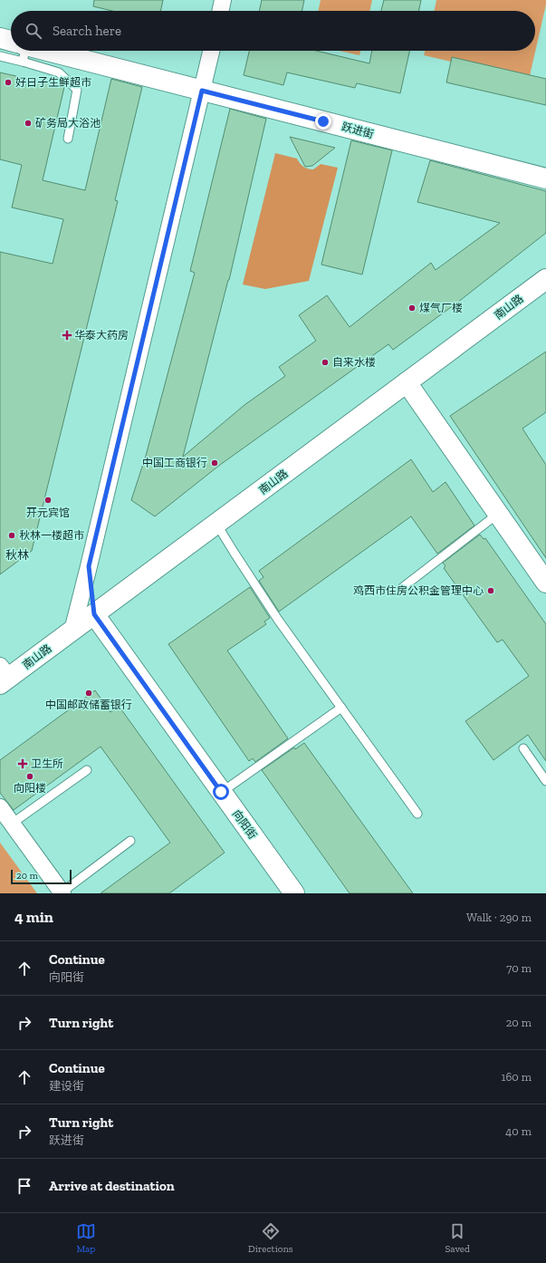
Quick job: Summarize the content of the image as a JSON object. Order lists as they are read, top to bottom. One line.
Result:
{"streets":{"street":["跃进街","南山路","向阳街"]},"crossings":[["南山路","向阳街"]],"districts":["秋林"],"places":{"other":["好日子生鲜超市","矿务局大浴池","煤气厂楼","自来水楼","中国工商银行","开元宾馆","秋林一楼超市","鸡西市住房公积金管理中心","中国邮政储蓄银行","向阳楼"],"health":["华泰大药房","卫生所"]},"scale_bar":"20 m","page":{"search":"Search here","scale":"20 m","heading":["4 min","Walk · 290 m"],"list":[["Continue","向阳街","70 m"],["Turn right","20 m"],["Continue","建设街","160 m"],["Turn right","跃进街","40 m"],"Arrive at destination"],"nav":["Map","Directions","Saved"]}}
